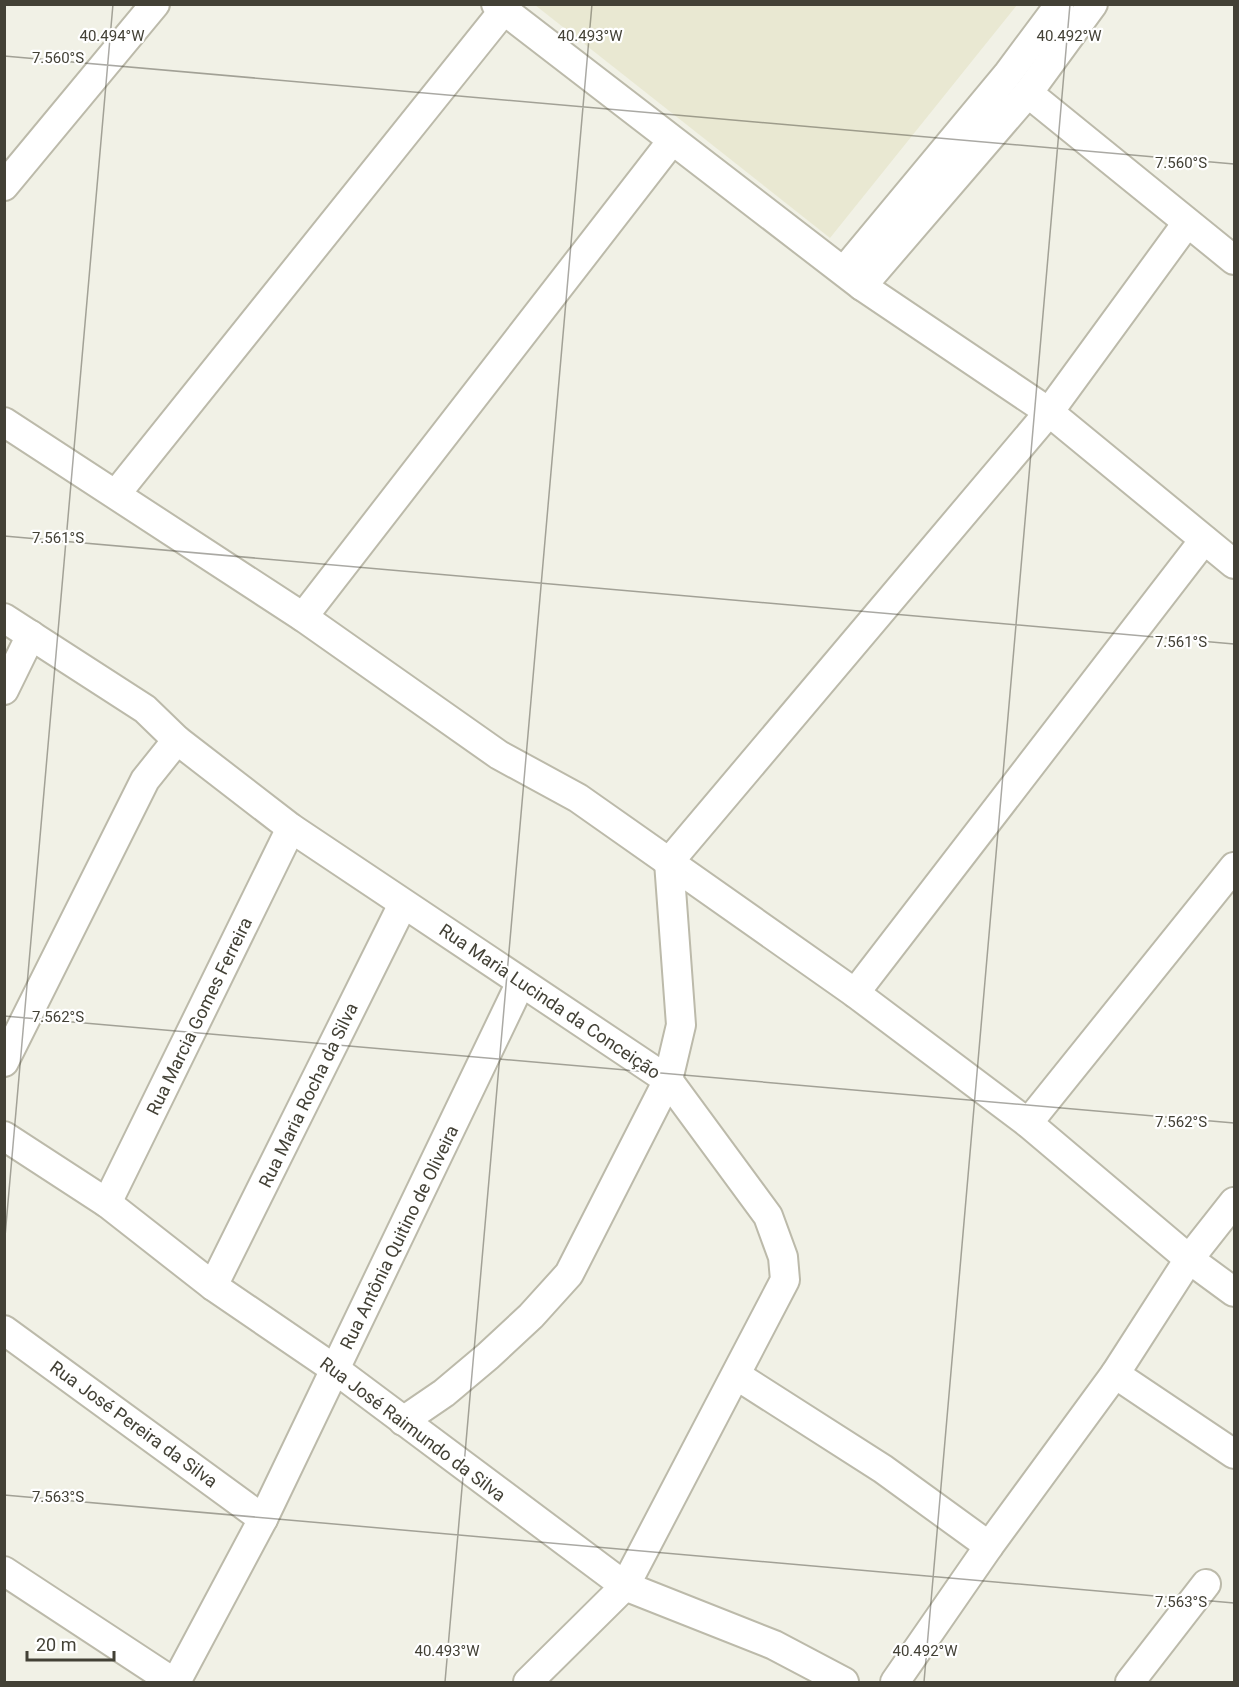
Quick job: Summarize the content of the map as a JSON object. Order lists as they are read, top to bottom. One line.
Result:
{"streets":{"street":["Rua Maria Lucinda da Conceição","Rua Marcia Gomes Ferreira","Rua Maria Rocha da Silva","Rua Antônia Quitino de Oliveira","Rua José Pereira da Silva","Rua José Raimundo da Silva"]},"crossings":[["Rua Maria Lucinda da Conceição","Rua Marcia Gomes Ferreira"],["Rua Maria Lucinda da Conceição","Rua Maria Rocha da Silva"],["Rua Maria Lucinda da Conceição","Rua Antônia Quitino de Oliveira"],["Rua Maria Lucinda da Conceição","Rua José Raimundo da Silva"],["Rua Marcia Gomes Ferreira","Rua José Raimundo da Silva"],["Rua Maria Rocha da Silva","Rua José Raimundo da Silva"],["Rua Antônia Quitino de Oliveira","Rua José Pereira da Silva"],["Rua Antônia Quitino de Oliveira","Rua José Raimundo da Silva"]],"scale_bar":"20 m","coordinates":["40.494°W","40.493°W","40.492°W","7.560°S","7.561°S","7.562°S","7.563°S"]}
